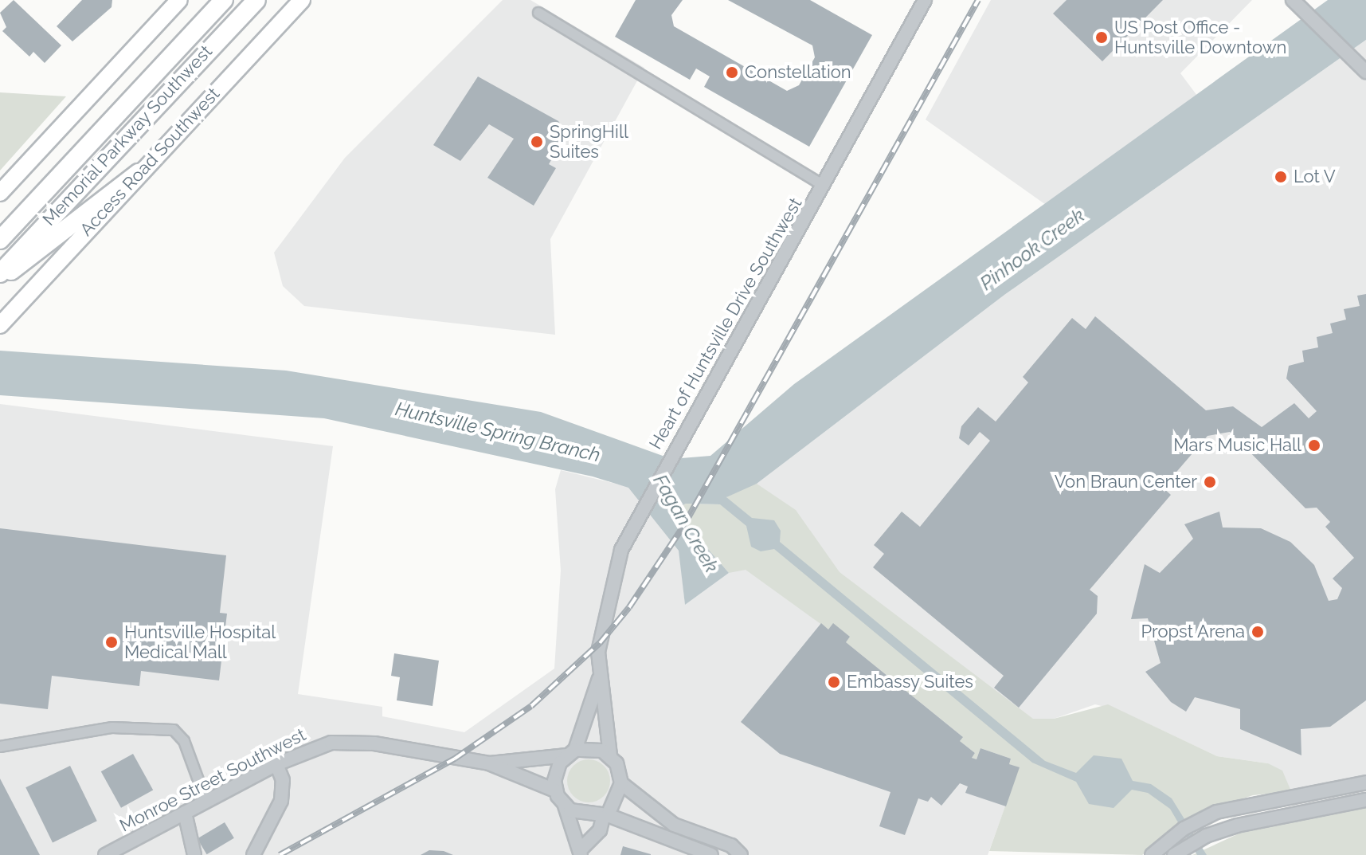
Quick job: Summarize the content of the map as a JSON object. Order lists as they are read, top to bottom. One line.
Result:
{"streets":{"highway":["Memorial Parkway Southwest","Access Road Southwest"],"street":["Heart of Huntsville Drive Southwest","Monroe Street Southwest"]},"crossings":[["Heart of Huntsville Drive Southwest","Monroe Street Southwest"]],"water":["Pinhook Creek","Huntsville Spring Branch","Fagan Creek"],"places":["US Post Office - Huntsville Downtown","Constellation","SpringHill Suites","Lot V","Mars Music Hall","Von Braun Center","Propst Arena","Huntsville Hospital Medical Mall","Embassy Suites"]}
